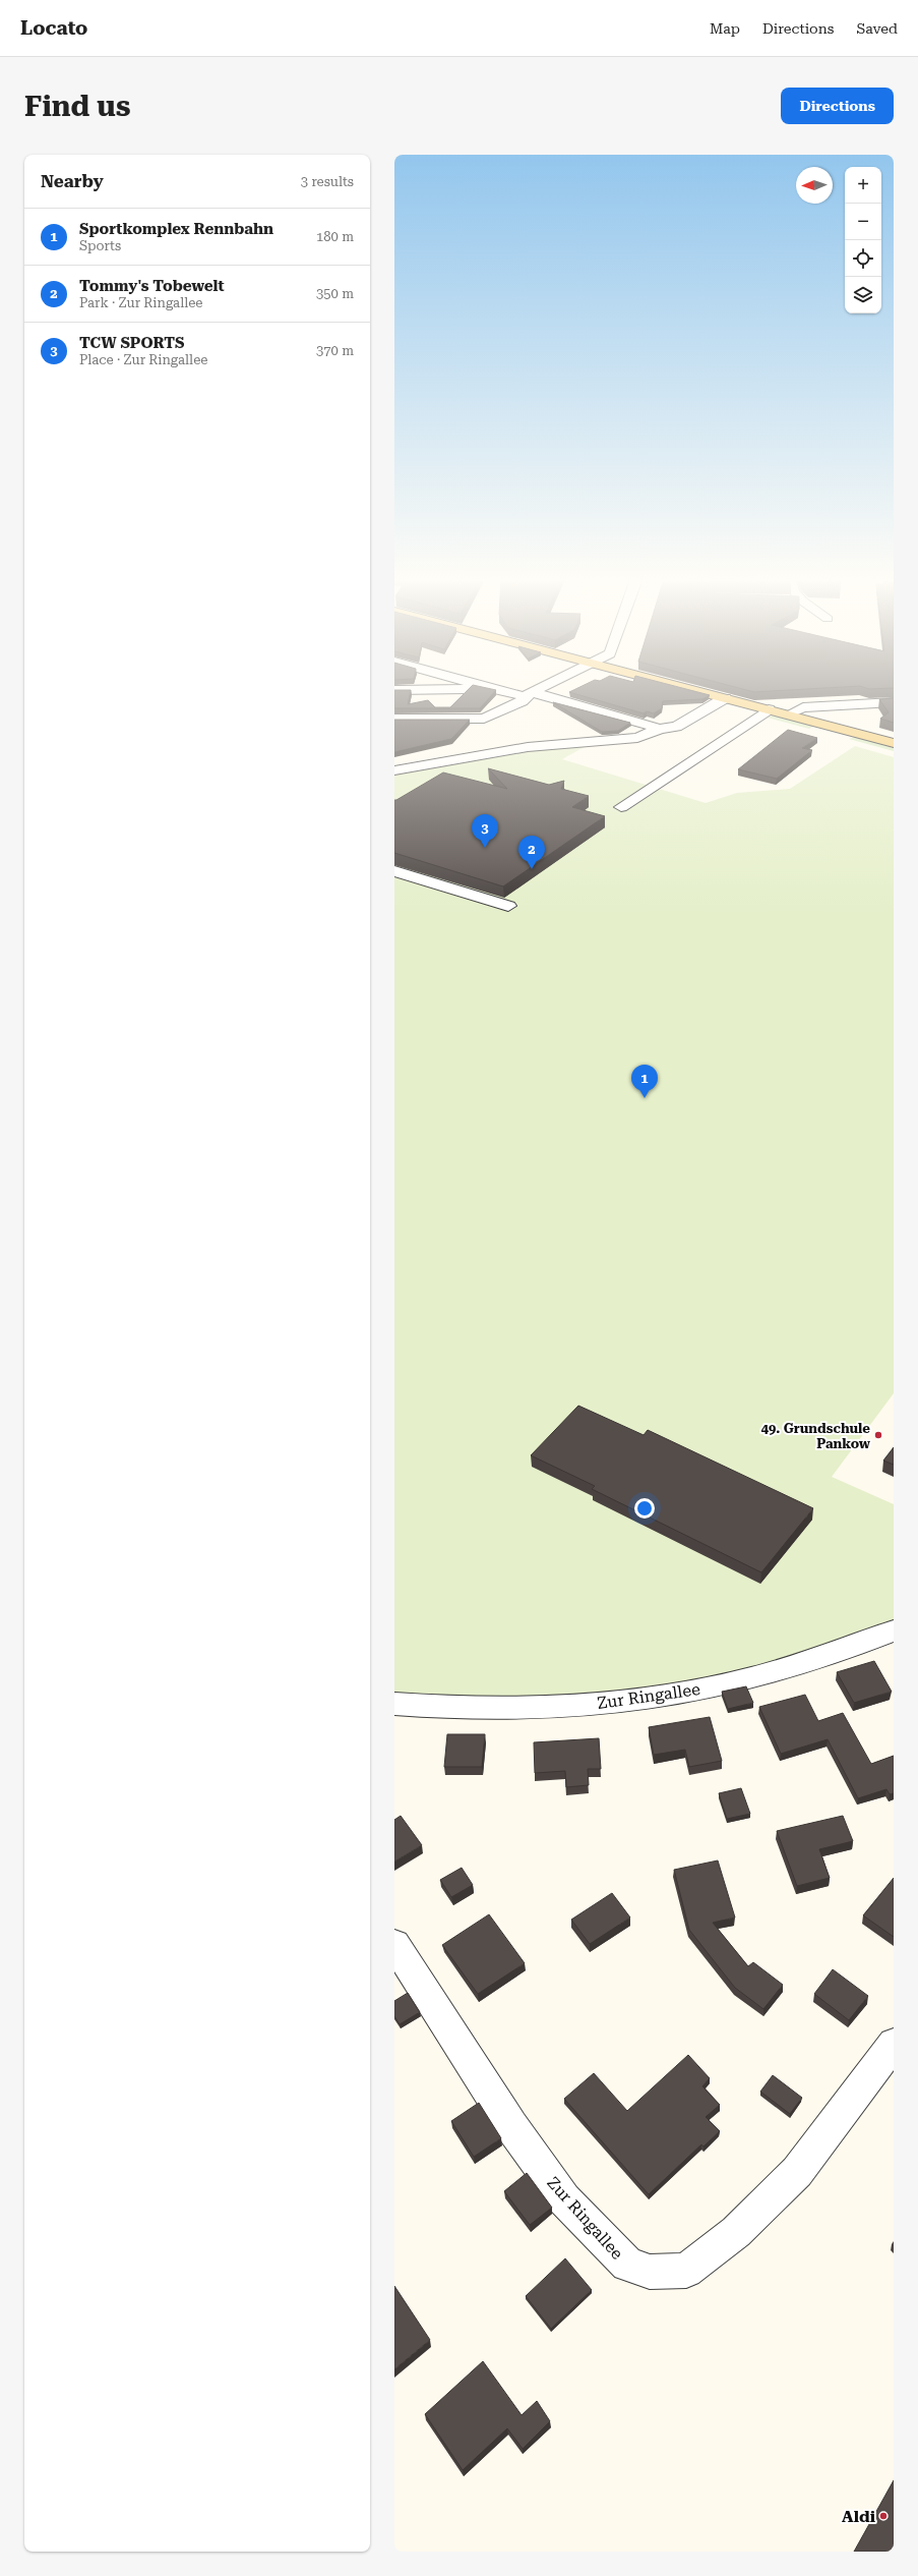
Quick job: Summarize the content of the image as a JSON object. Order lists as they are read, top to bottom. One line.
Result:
{"streets":{"street":["Zur Ringallee"]},"places":["49. Grundschule Pankow","Aldi"],"north":"left","page":{"header":"Locato","nav":["Map","Directions","Saved"],"buttons":"Directions","title":"Find us","heading":["Nearby","3 results"],"map_buttons":["+","−"],"list":[{"mark":"1","name":"Sportkomplex Rennbahn","note":"Sports","value":"180 m"},{"mark":"2","name":"Tommy's Tobewelt","note":"Park · Zur Ringallee","value":"350 m"},{"mark":"3","name":"TCW SPORTS","note":"Place · Zur Ringallee","value":"370 m"}],"pins":["3","2","1"]}}
